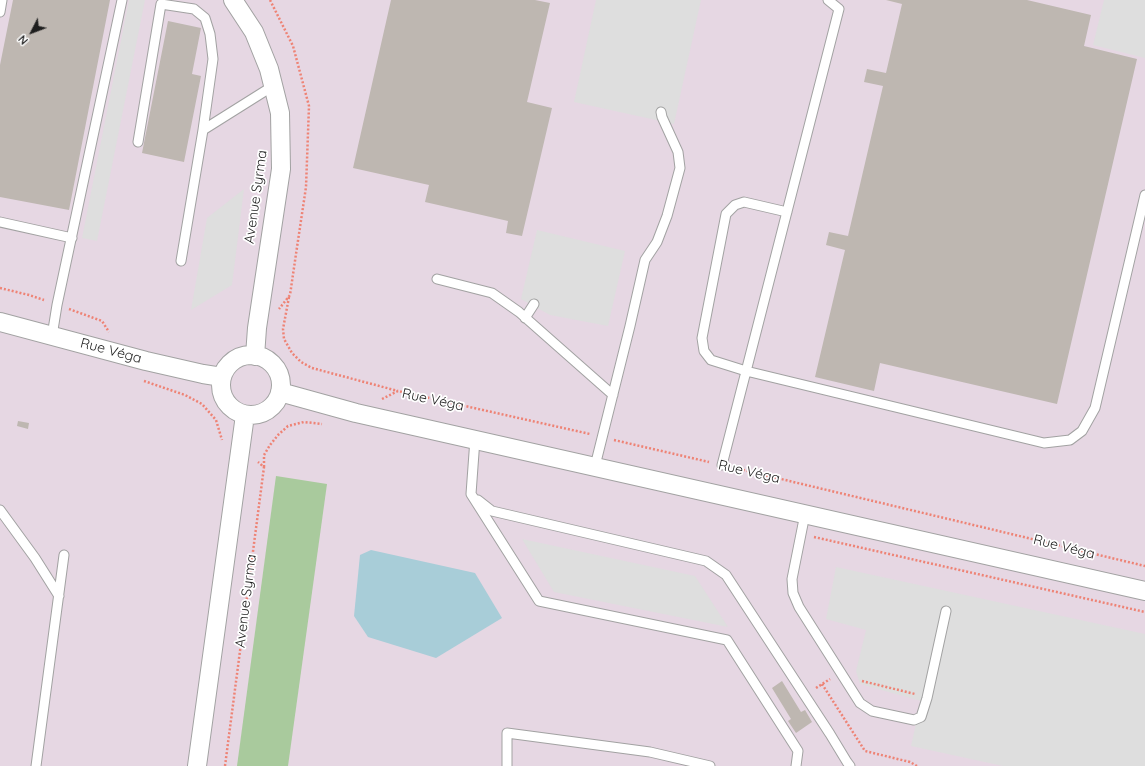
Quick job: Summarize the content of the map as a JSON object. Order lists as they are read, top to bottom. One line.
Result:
{"streets":{"street":["Avenue Syrma","Rue Véga"]},"crossings":[["Avenue Syrma","Rue Véga"]],"north":"bottom left"}
